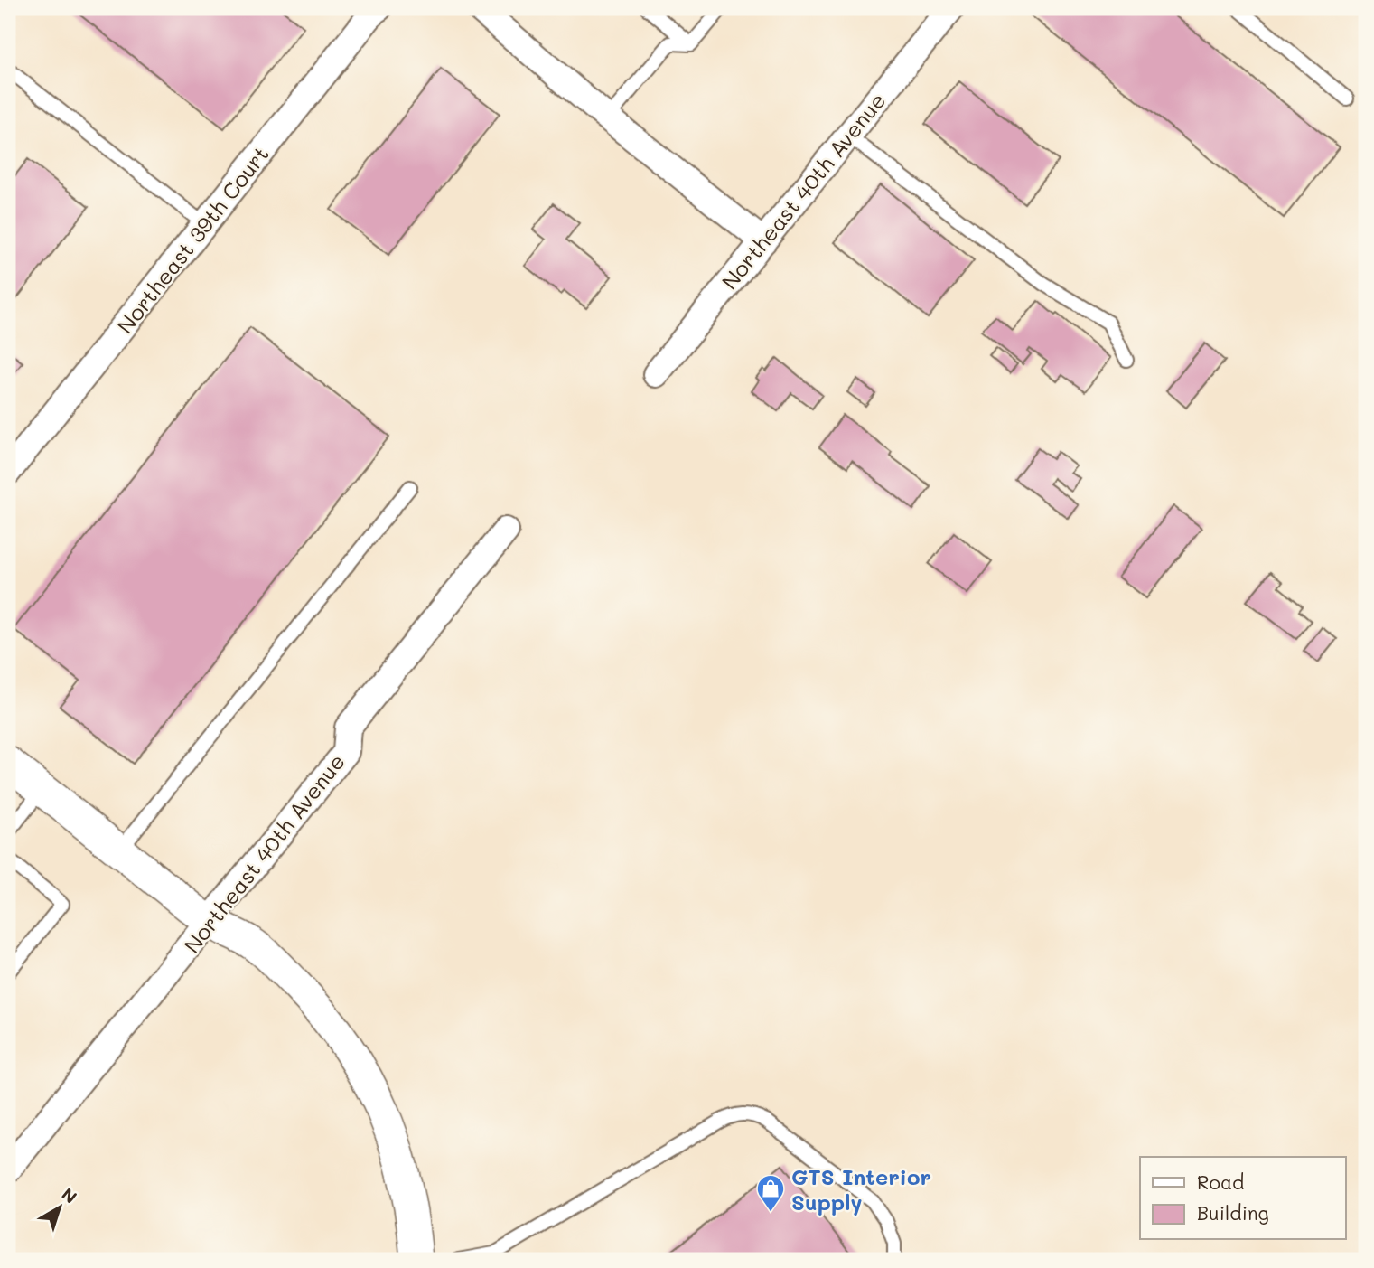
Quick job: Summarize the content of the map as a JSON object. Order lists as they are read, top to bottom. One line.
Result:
{"streets":{"street":["Northeast 40th Avenue","Northeast 39th Court"]},"places":{"shop":["GTS Interior Supply"]},"legend":["Road","Building"],"north":"top right"}
